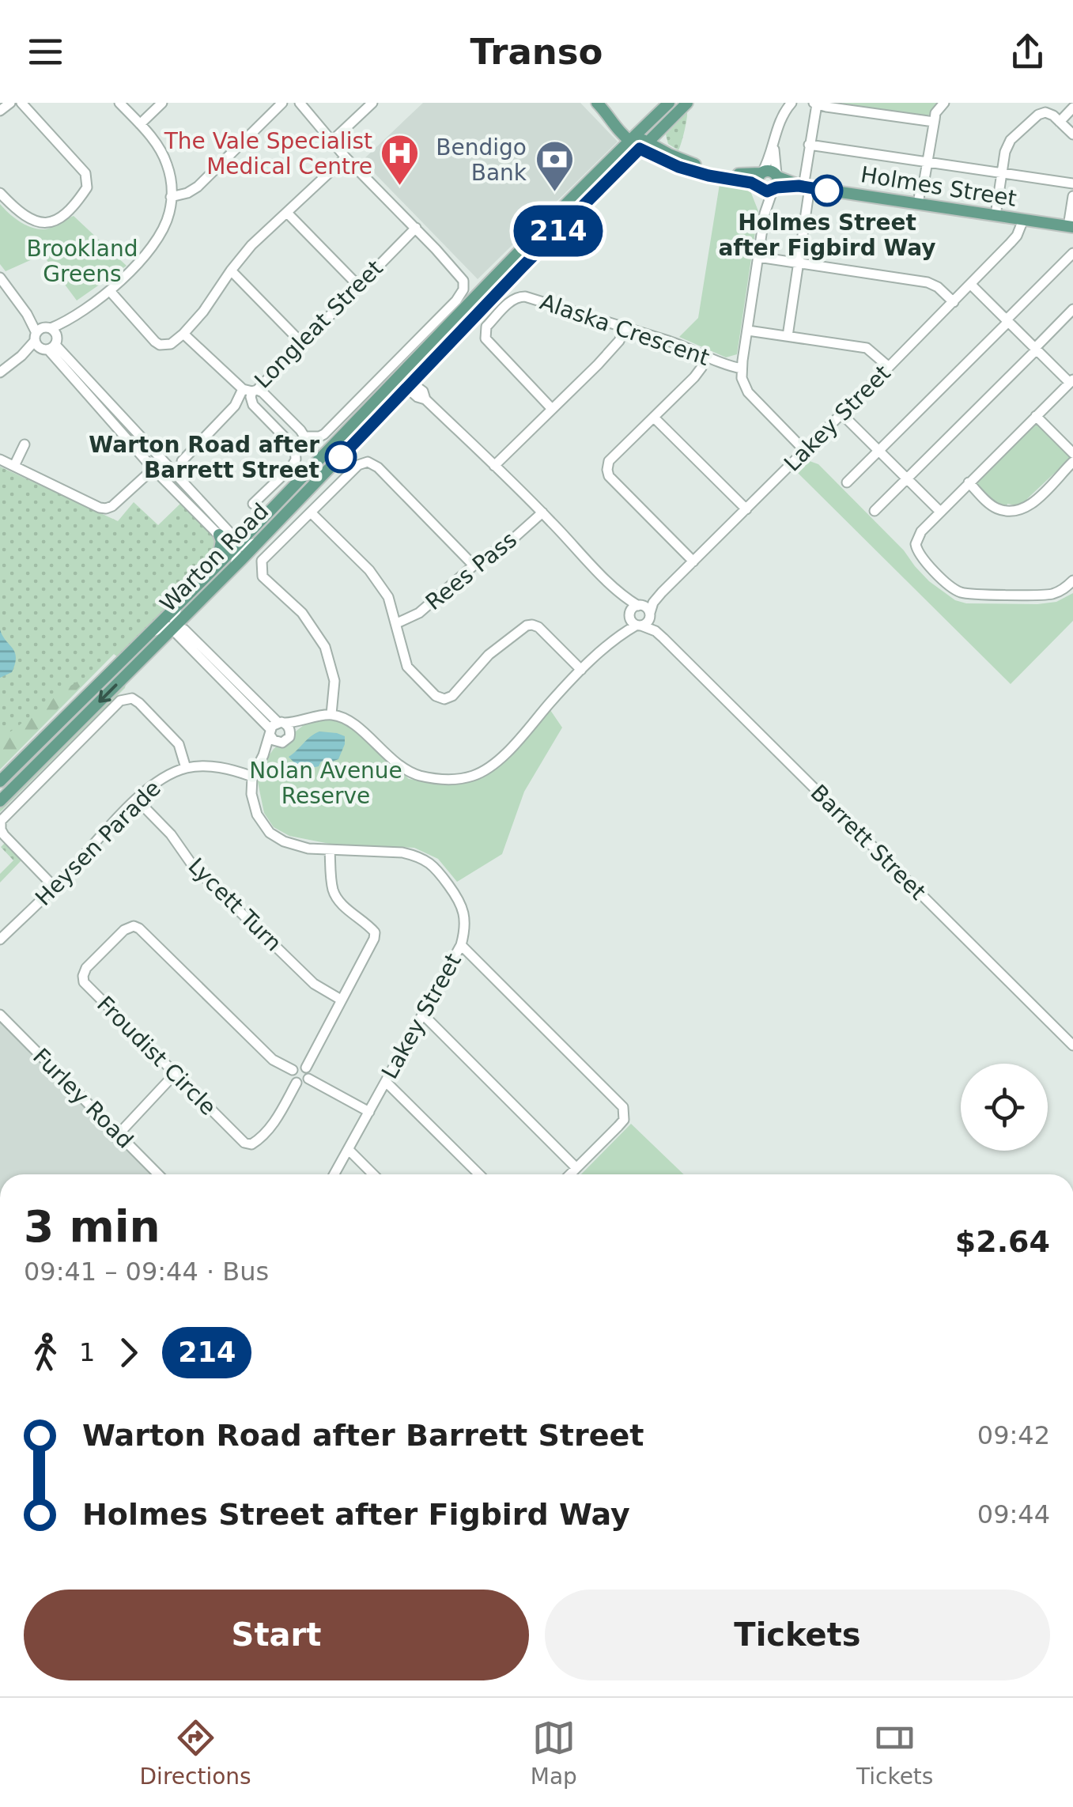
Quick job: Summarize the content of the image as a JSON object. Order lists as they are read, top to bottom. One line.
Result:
{"streets":{"main road":["Holmes Street","Warton Road"],"street":["Longleat Street","Alaska Crescent","Lakey Street","Rees Pass","Barrett Street","Heysen Parade","Lycett Turn","Froudist Circle","Furley Road"]},"crossings":[["Holmes Street","Lakey Street"],["Holmes Street","Warton Road"],["Lakey Street","Barrett Street"],["Lakey Street","Heysen Parade"],["Warton Road","Barrett Street"],["Rees Pass","Barrett Street"],["Heysen Parade","Lycett Turn"]],"parks":["Brookland Greens","Nolan Avenue Reserve"],"places":{"hospital":["The Vale Specialist Medical Centre"],"other":["Holmes Street after Figbird Way","Warton Road after Barrett Street"],"bank":["Bendigo Bank"]},"lines":["bus line 214"],"page":{"header":"Transo","on_map":"214","heading":["3 min","09:41 – 09:44 · Bus","$2.64"],"legs":["1","214"],"list":[{"name":"Warton Road after Barrett Street","value":"09:42"},{"name":"Holmes Street after Figbird Way","value":"09:44"}],"buttons":["Start","Tickets"],"tabs":["Directions","Map","Tickets"]}}
